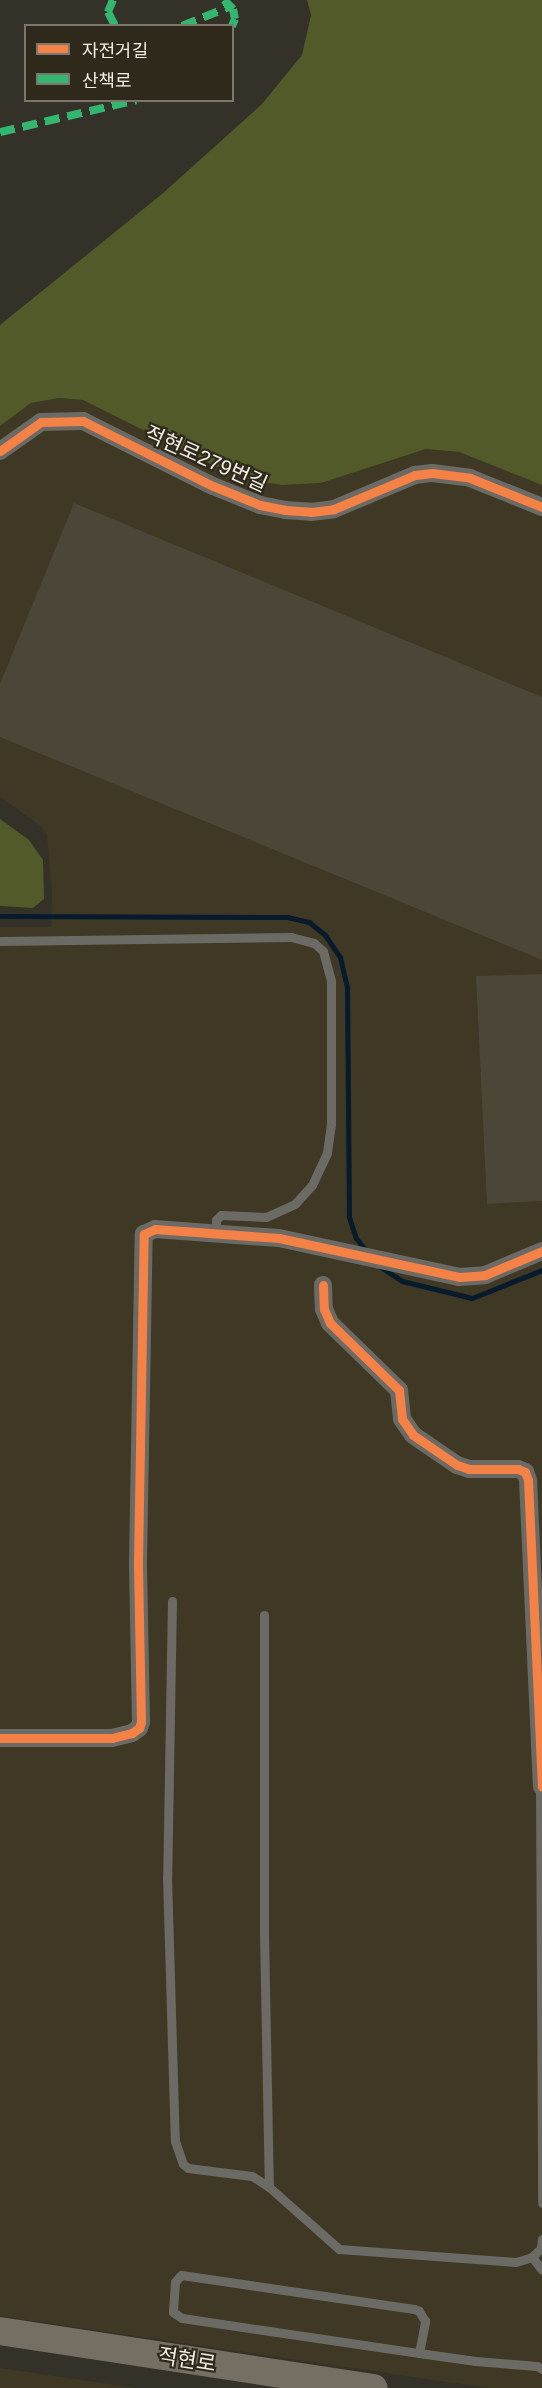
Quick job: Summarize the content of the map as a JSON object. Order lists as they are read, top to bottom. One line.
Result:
{"streets":{"main road":["적현로"],"street":["적현로279번길"]},"legend":["자전거길","산책로"]}
